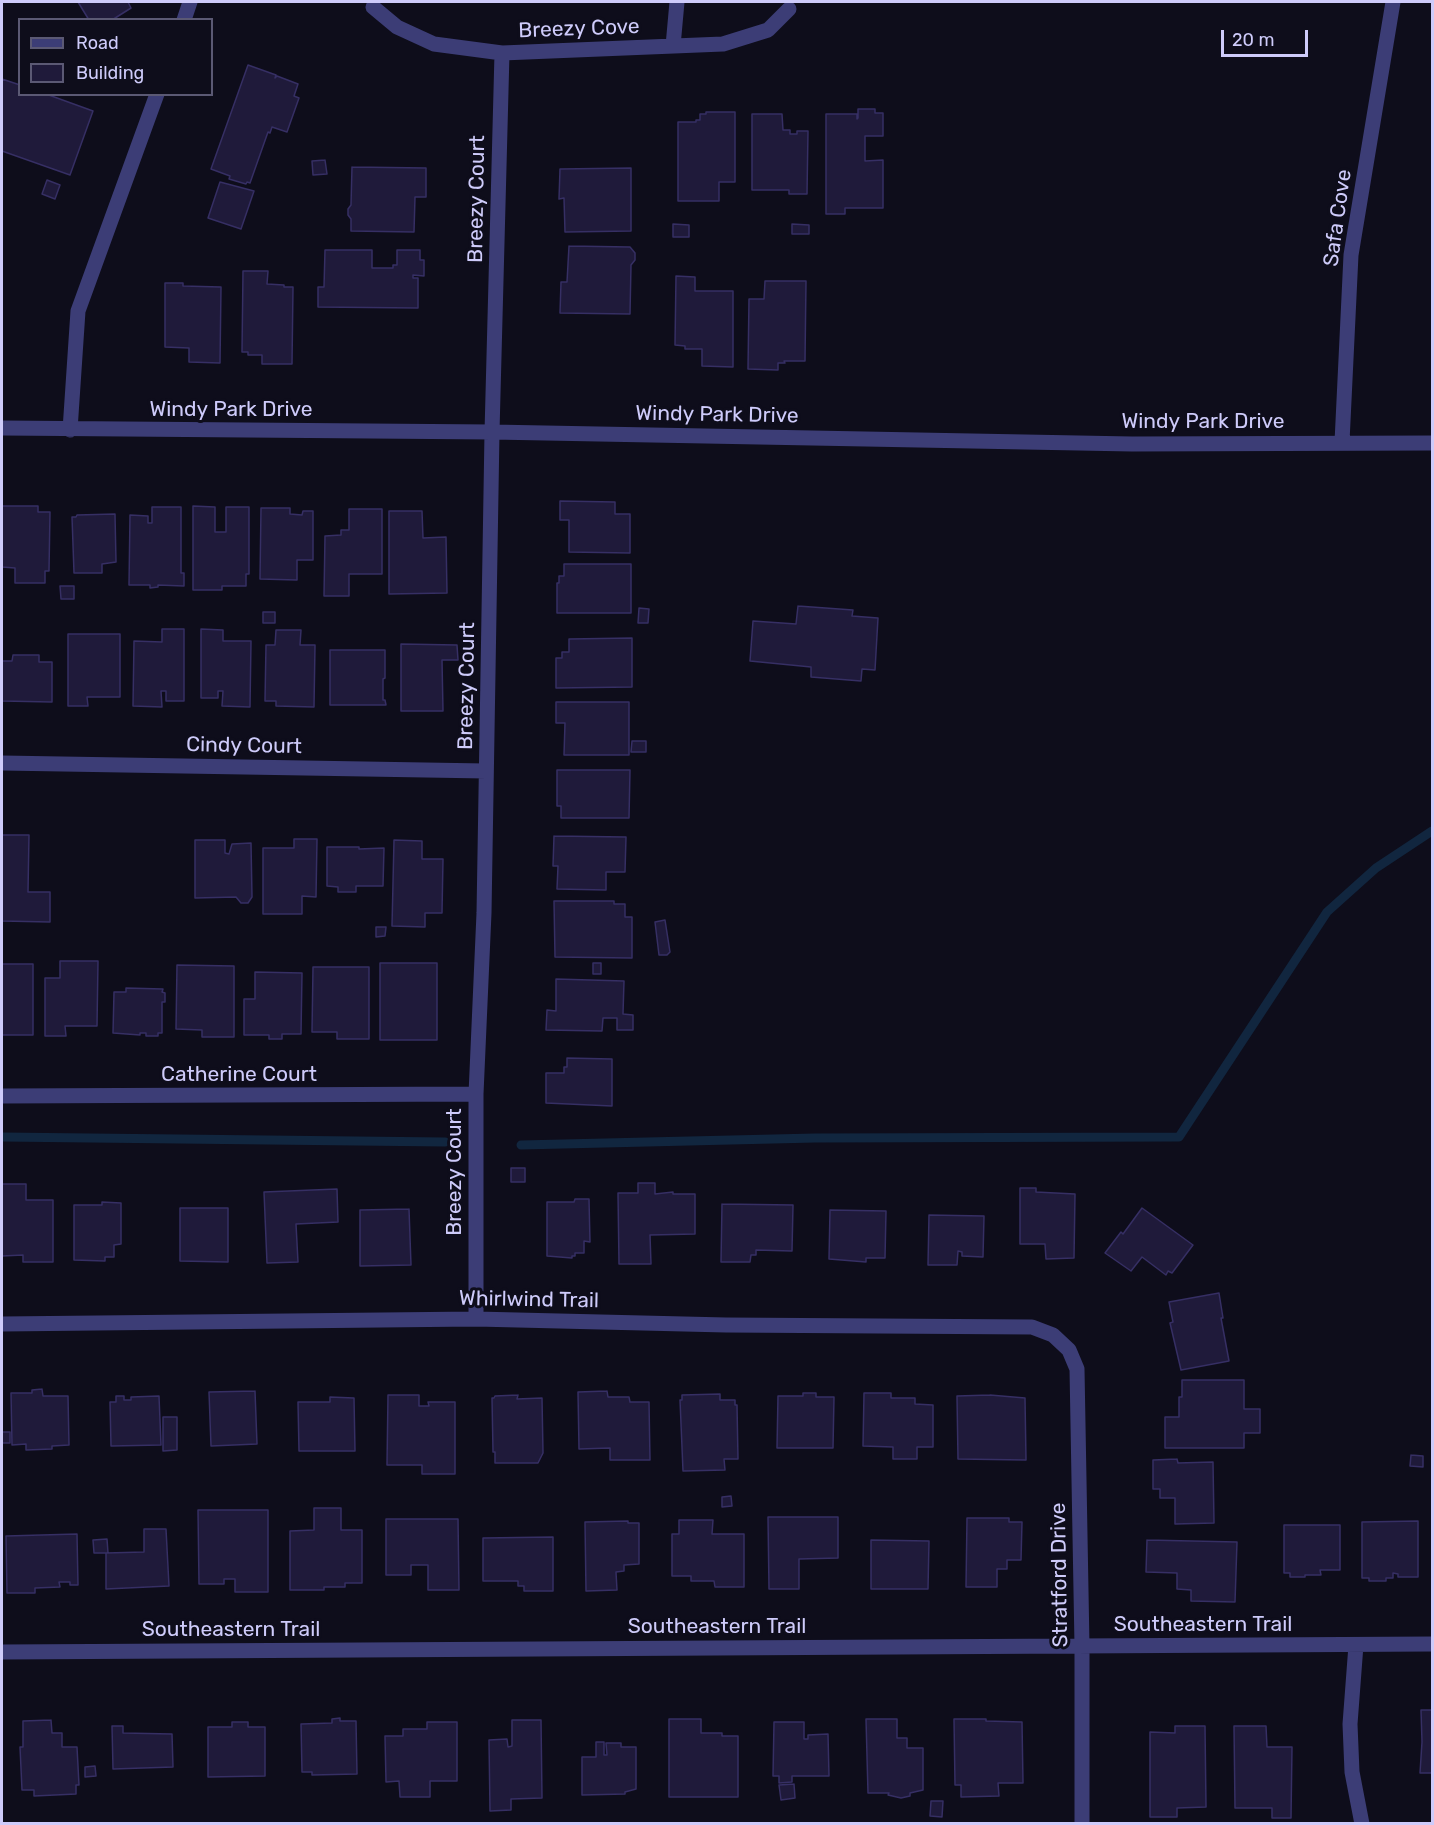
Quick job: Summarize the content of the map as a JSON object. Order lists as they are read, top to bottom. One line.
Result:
{"streets":{"street":["Breezy Cove","Breezy Court","Safa Cove","Windy Park Drive","Cindy Court","Catherine Court","Whirlwind Trail","Stratford Drive","Southeastern Trail"]},"crossings":[["Breezy Cove","Breezy Court"],["Breezy Court","Windy Park Drive"],["Breezy Court","Cindy Court"],["Breezy Court","Catherine Court"],["Breezy Court","Whirlwind Trail"],["Safa Cove","Windy Park Drive"],["Whirlwind Trail","Stratford Drive"],["Stratford Drive","Southeastern Trail"]],"legend":["Road","Building"],"scale_bar":"20 m"}
